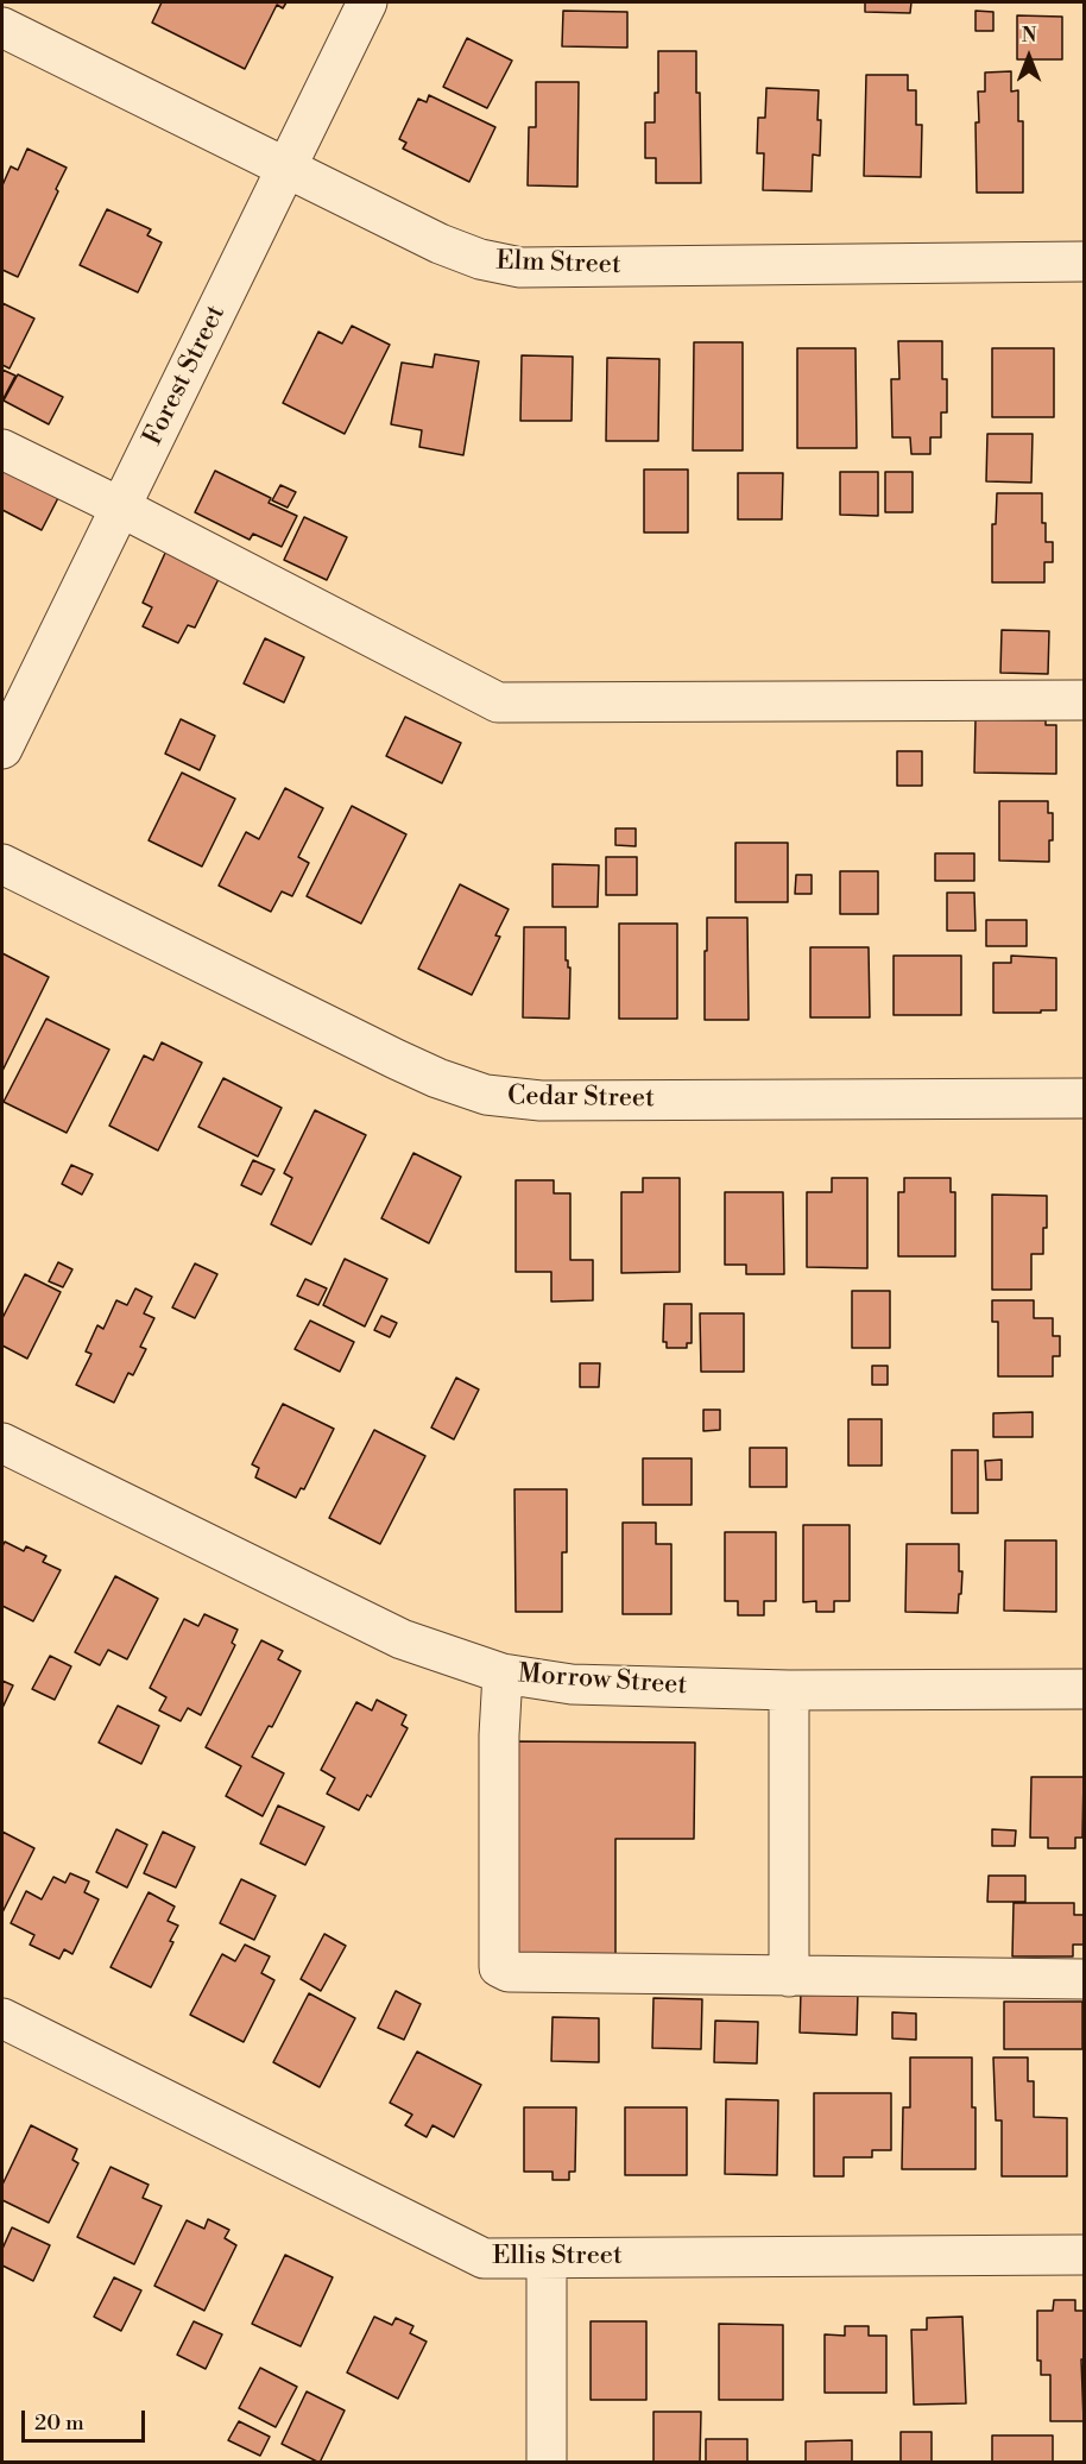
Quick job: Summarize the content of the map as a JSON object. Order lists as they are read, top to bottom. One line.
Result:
{"streets":{"street":["Elm Street","Forest Street","Cedar Street","Morrow Street","Ellis Street"]},"crossings":[["Elm Street","Forest Street"]],"scale_bar":"20 m","north":"top"}
